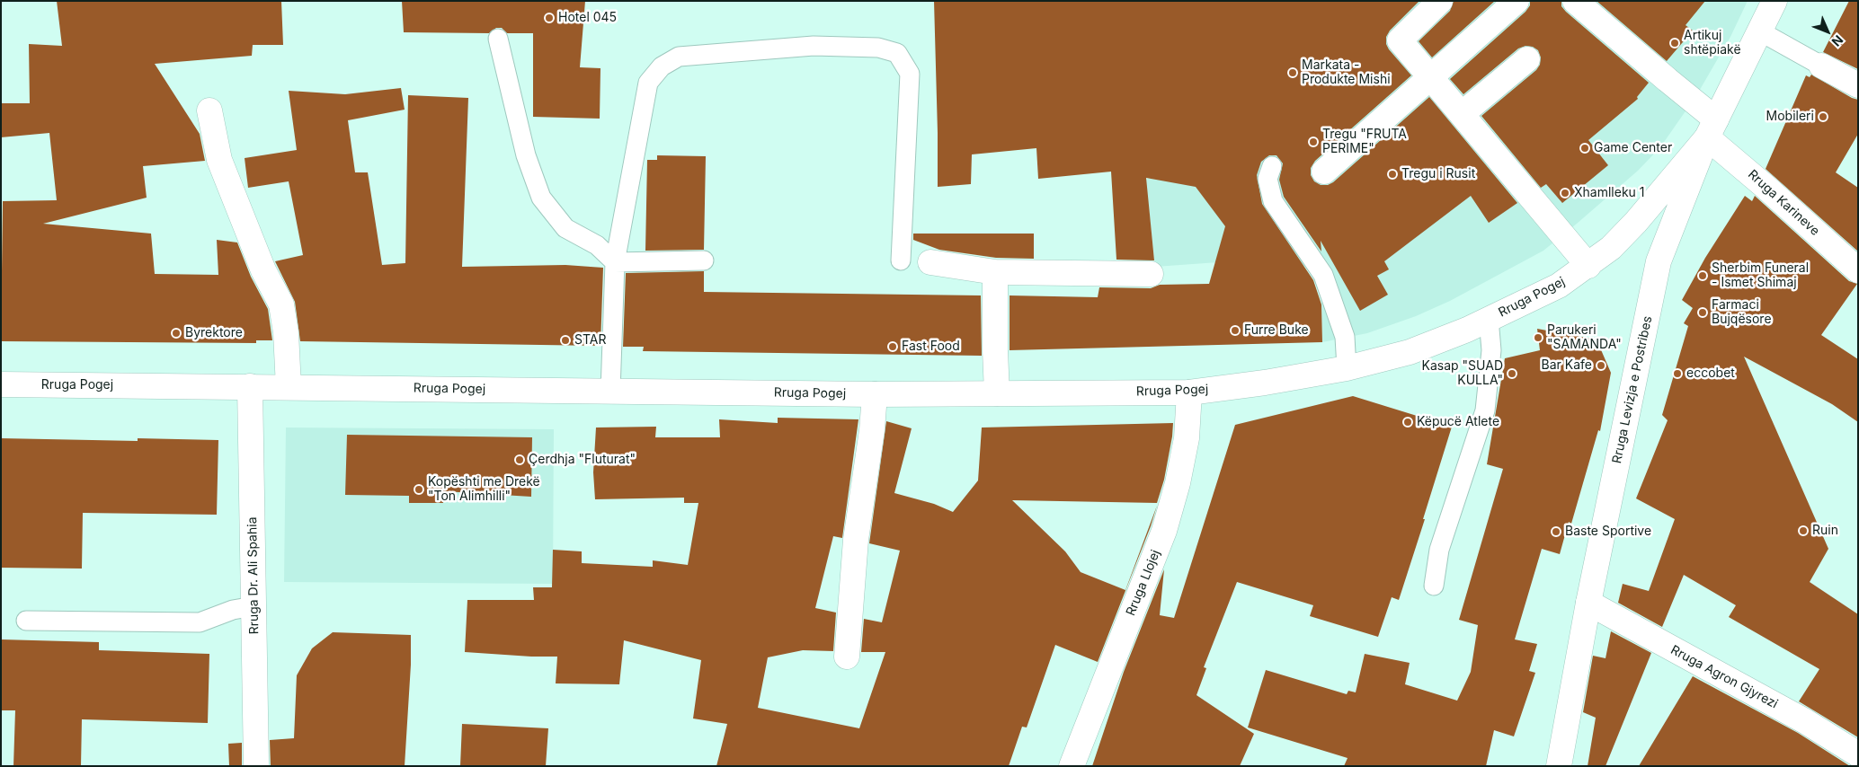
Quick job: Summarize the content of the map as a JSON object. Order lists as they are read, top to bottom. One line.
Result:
{"streets":{"street":["Rruga Karineve","Rruga Pogej","Rruga Levizja e Postribes","Rruga Dr. Ali Spahia","Rruga Llojej","Rruga Agron Gjyrezi"]},"crossings":[["Rruga Karineve","Rruga Pogej"],["Rruga Karineve","Rruga Levizja e Postribes"],["Rruga Pogej","Rruga Levizja e Postribes"],["Rruga Pogej","Rruga Dr. Ali Spahia"],["Rruga Pogej","Rruga Llojej"],["Rruga Levizja e Postribes","Rruga Agron Gjyrezi"]],"places":["Hotel 045","Artikuj shtëpiakë","Markata - Produkte Mishi","Mobileri","Tregu \"FRUTA PERIME\"","Game Center","Tregu i Rusit","Xhamlleku 1","Sherbim Funeral - Ismet Shimaj","Farmaci Bujqësore","Furre Buke","Byrektore","Parukeri \"SAMANDA\"","STAR","Fast Food","Bar Kafe","Kasap \"SUAD KULLA\"","eccobet","Këpucë Atlete","Çerdhja \"Fluturat\"","Kopështi me Drekë \"Ton Alimhilli\"","Ruin","Baste Sportive"],"north":"bottom right"}
